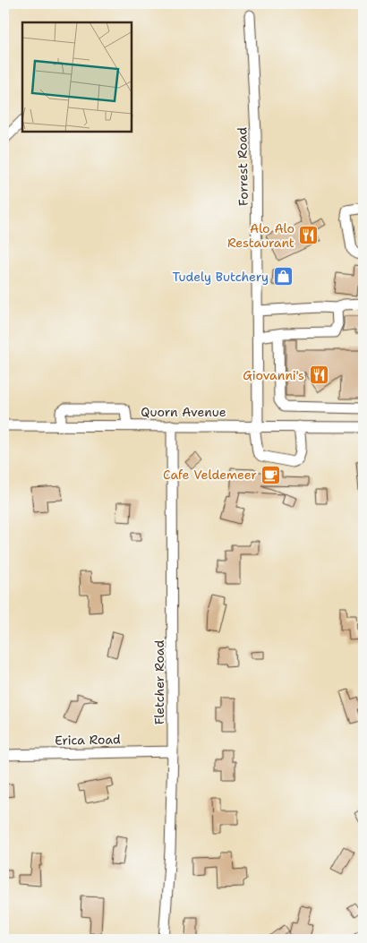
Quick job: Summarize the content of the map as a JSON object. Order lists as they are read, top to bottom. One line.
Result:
{"streets":{"street":["Forrest Road","Quorn Avenue","Fletcher Road","Erica Road"]},"crossings":[["Forrest Road","Quorn Avenue"],["Quorn Avenue","Fletcher Road"],["Fletcher Road","Erica Road"]],"places":{"restaurant":["Alo Alo Restaurant","Giovanni's"],"shop":["Tudely Butchery"],"cafe":["Cafe Veldemeer"]}}
